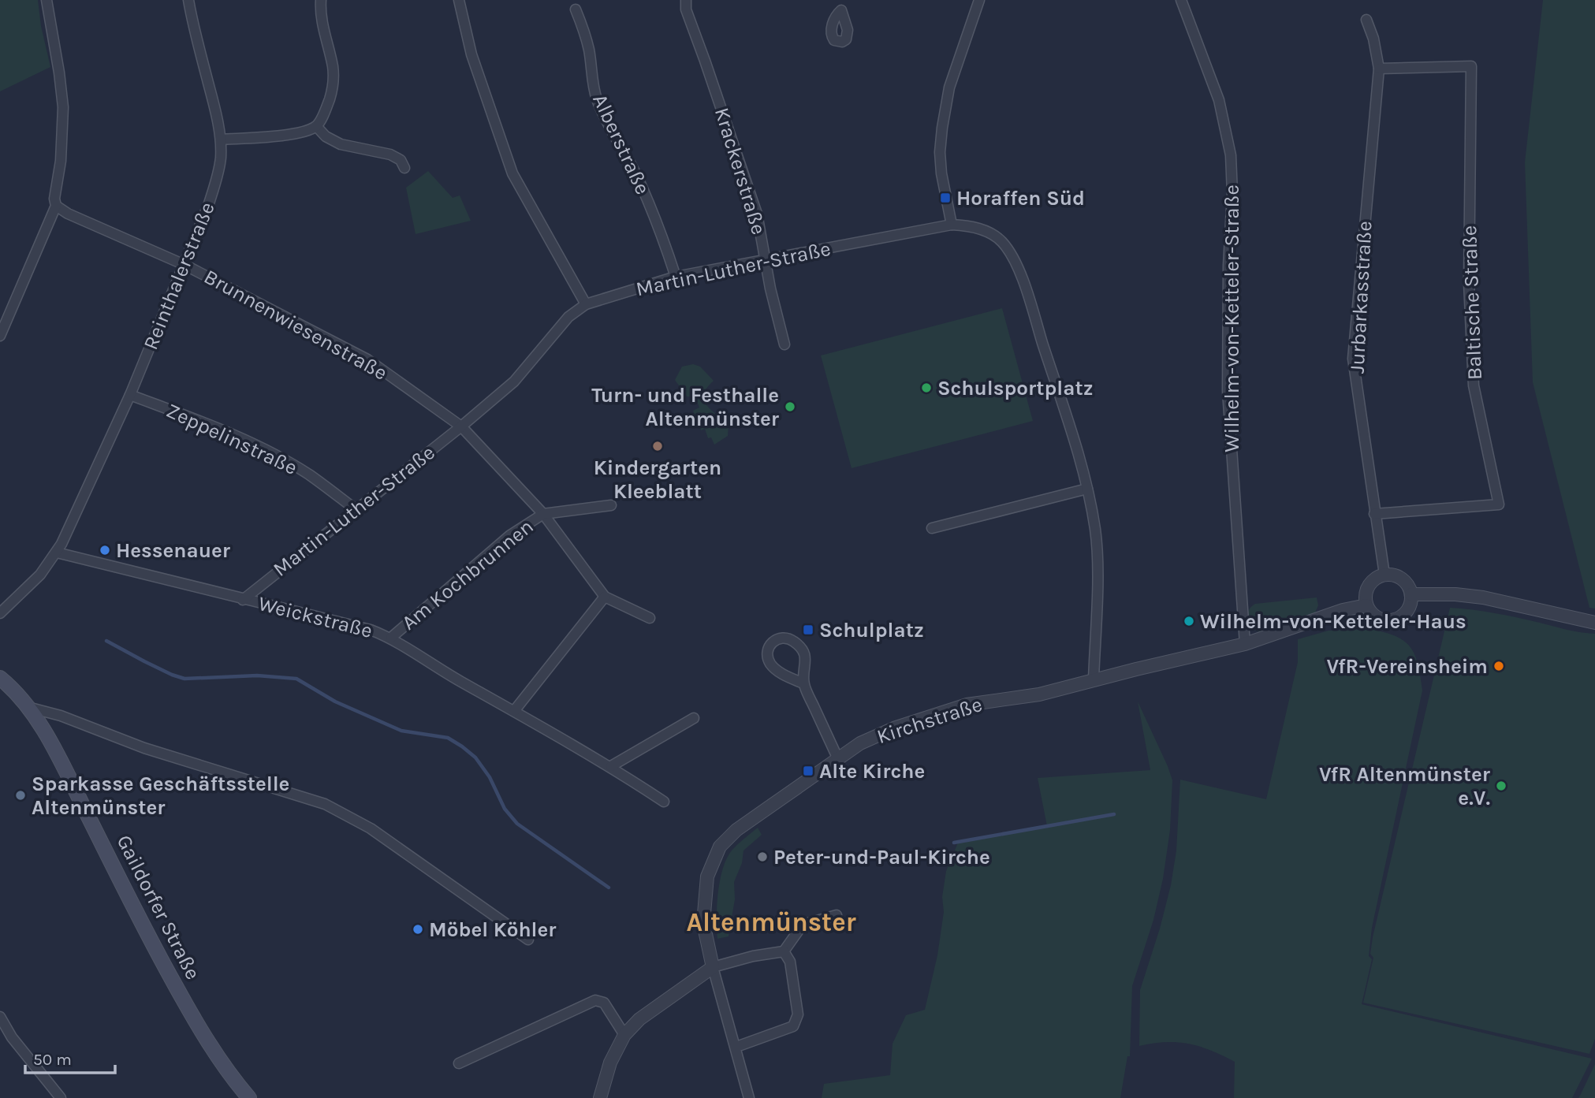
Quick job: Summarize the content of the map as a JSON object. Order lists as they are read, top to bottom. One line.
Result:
{"streets":{"main road":["Gaildorfer Straße"],"street":["Alberstraße","Krackerstraße","Martin-Luther-Straße","Reinthalerstraße","Jurbarkasstraße","Baltische Straße","Wilhelm-von-Ketteler-Straße","Brunnenwiesenstraße","Zeppelinstraße","Am Kochbrunnen","Weickstraße","Kirchstraße"]},"crossings":[["Alberstraße","Martin-Luther-Straße"],["Krackerstraße","Martin-Luther-Straße"],["Martin-Luther-Straße","Brunnenwiesenstraße"],["Martin-Luther-Straße","Zeppelinstraße"],["Martin-Luther-Straße","Weickstraße"],["Martin-Luther-Straße","Kirchstraße"],["Reinthalerstraße","Brunnenwiesenstraße"],["Reinthalerstraße","Zeppelinstraße"],["Reinthalerstraße","Weickstraße"],["Jurbarkasstraße","Baltische Straße"],["Jurbarkasstraße","Kirchstraße"],["Wilhelm-von-Ketteler-Straße","Kirchstraße"],["Brunnenwiesenstraße","Am Kochbrunnen"],["Am Kochbrunnen","Weickstraße"]],"districts":["Altenmünster"],"places":{"transit":["Horaffen Süd","Schulplatz","Alte Kirche"],"other":["Schulsportplatz","Turn- und Festhalle Altenmünster","Kindergarten Kleeblatt","Hessenauer","Wilhelm-von-Ketteler-Haus","VfR-Vereinsheim","VfR Altenmünster e.V.","Sparkasse Geschäftsstelle Altenmünster","Peter-und-Paul-Kirche","Möbel Köhler"]},"scale_bar":"50 m"}
